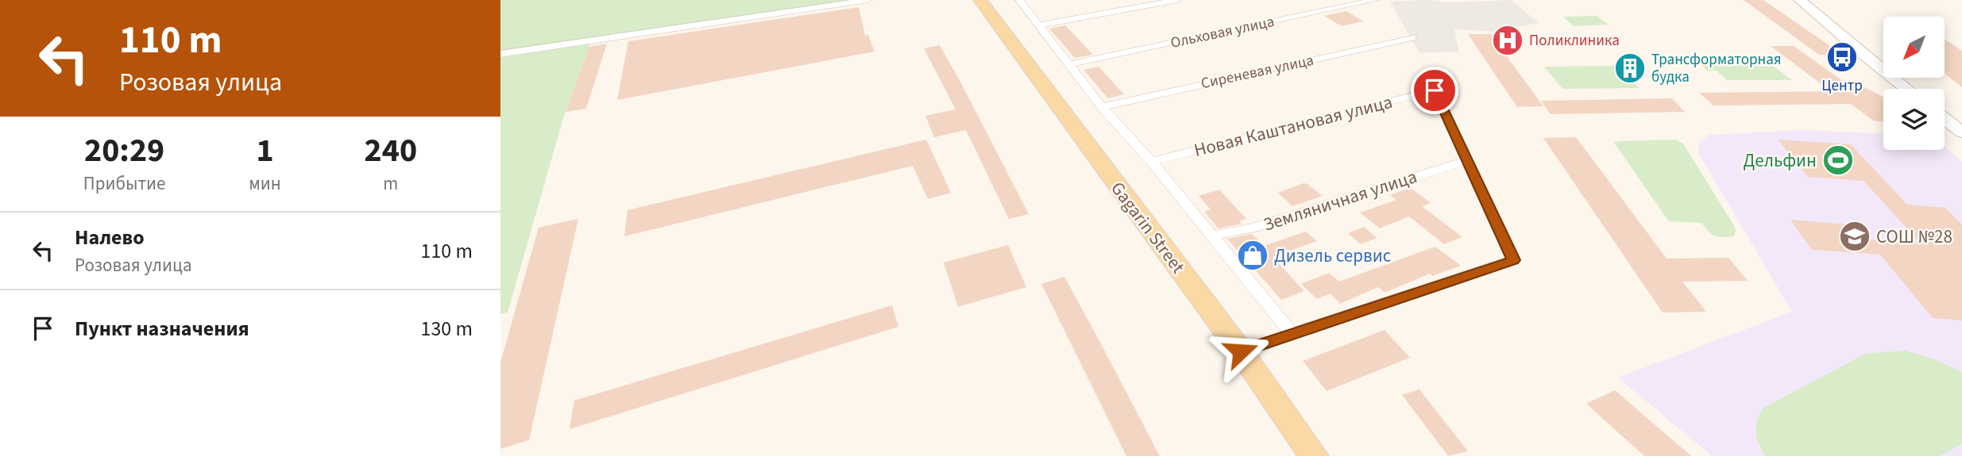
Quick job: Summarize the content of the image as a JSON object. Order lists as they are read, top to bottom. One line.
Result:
{"streets":{"main road":["Gagarin Street"],"street":["Ольховая улица","Сиреневая улица","Новая Каштановая улица","Земляничная улица"]},"crossings":[["Новая Каштановая улица","Земляничная улица"]],"places":{"hospital":["Поликлиника"],"bus stop":["Центр"],"building":["Трансформаторная будка"],"sports":["Дельфин"],"school or university":["СОШ №28"],"shop":["Дизель сервис"]},"north":"bottom left","page":{"turn":["110 m","Розовая улица"],"eta":["20:29","Прибытие","1","мин","240","m"],"list":[{"name":"Налево","note":"Розовая улица","value":"110 m"},{"name":"Пункт назначения","value":"130 m"}]}}
